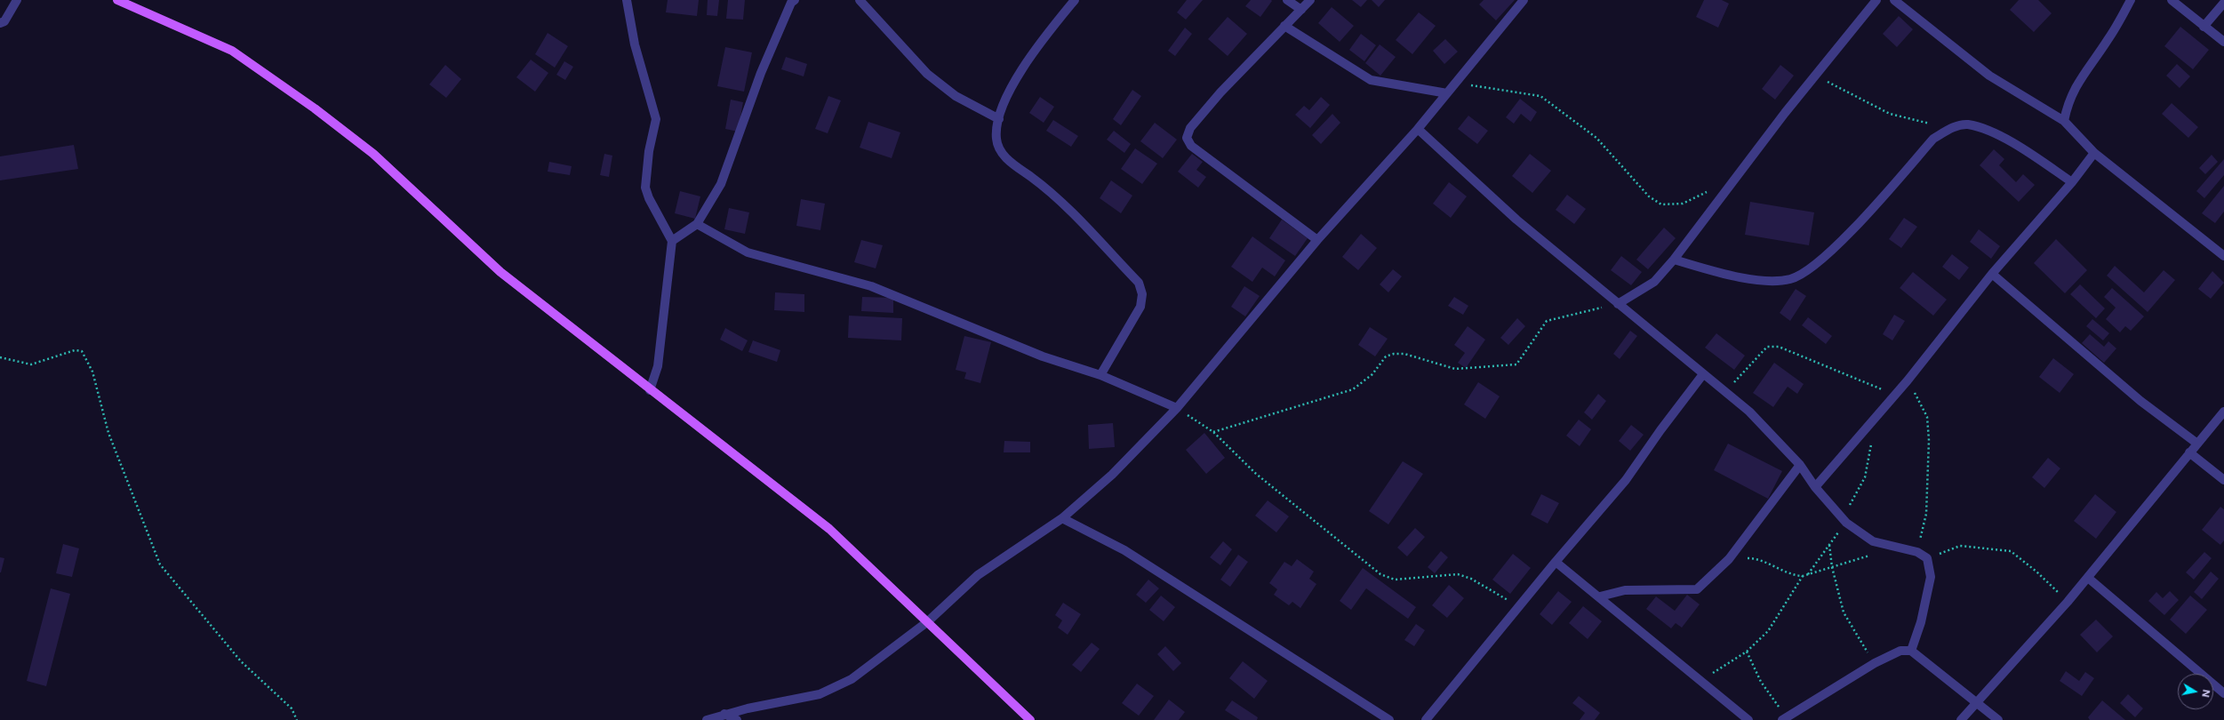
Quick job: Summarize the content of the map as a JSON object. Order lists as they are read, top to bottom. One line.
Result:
{"north":"right"}
